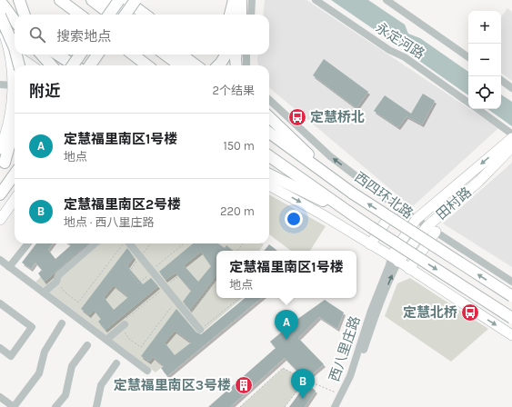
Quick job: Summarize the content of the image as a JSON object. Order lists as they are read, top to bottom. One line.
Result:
{"streets":{"main road":["田村路"],"street":["永定河路","西四环北路","西八里庄路"]},"crossings":[["西四环北路","田村路"],["田村路","西八里庄路"]],"one_way":["西四环北路"],"places":{"bus stop":["定慧桥北","定慧北桥"],"building":["定慧福里南区3号楼"]},"page":{"map_buttons":["+","−"],"search":"搜索地点","heading":["附近","2个结果"],"list":[{"mark":"A","name":"定慧福里南区1号楼","note":"地点","value":"150 m"},{"mark":"B","name":"定慧福里南区2号楼","note":"地点 · 西八里庄路","value":"220 m"}],"popup":["定慧福里南区1号楼","地点"],"pins":["A","B"]}}
